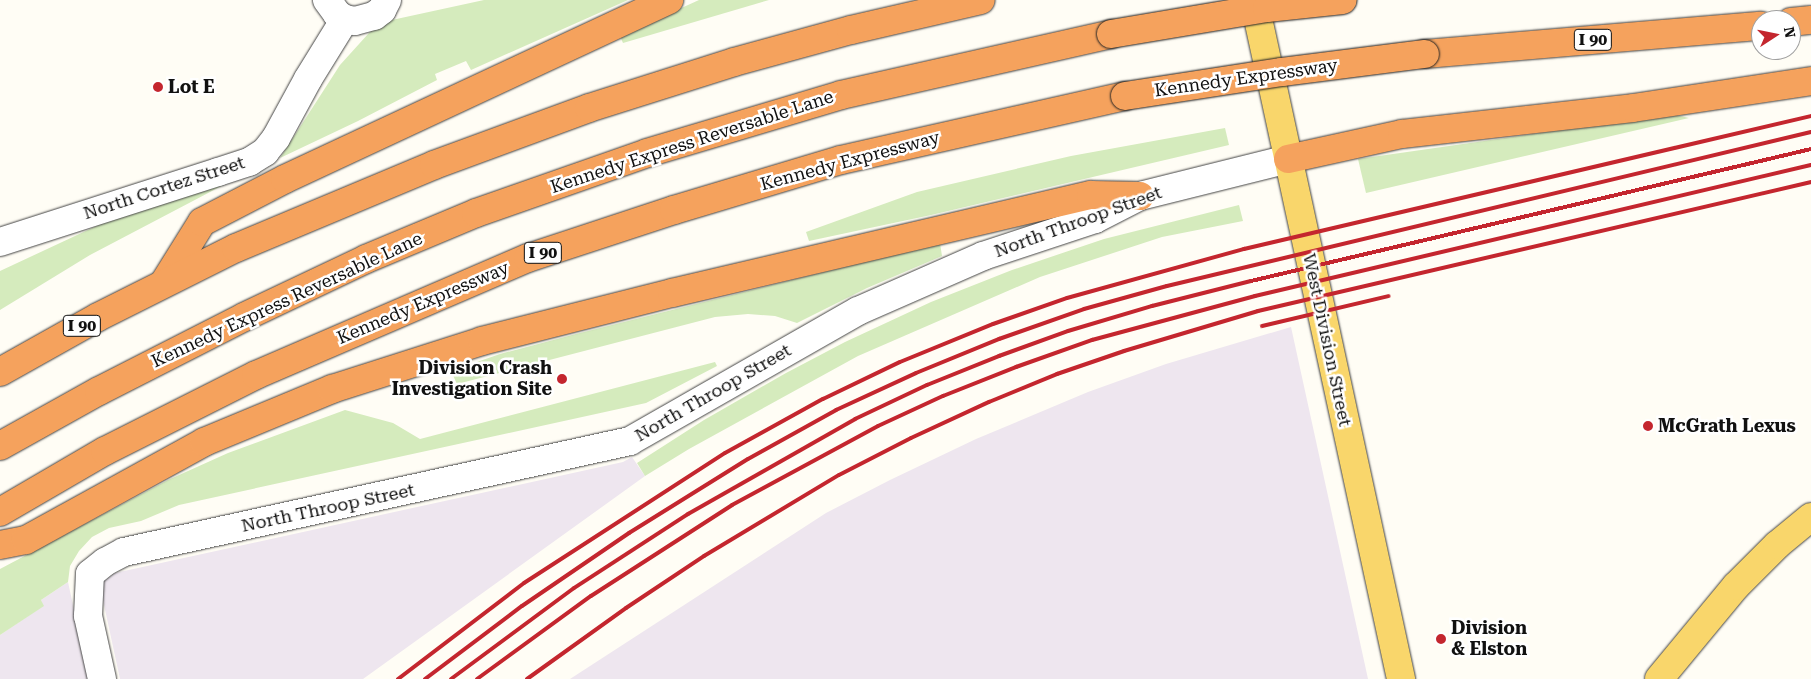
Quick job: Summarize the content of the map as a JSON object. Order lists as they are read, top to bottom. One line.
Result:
{"streets":{"highway":["I 90","Kennedy Expressway","Kennedy Express Reversable Lane"],"main road":["West Division Street"],"street":["North Cortez Street","North Throop Street"]},"crossings":[["North Throop Street","West Division Street"]],"places":["Lot E","Division Crash Investigation Site","McGrath Lexus","Division & Elston"],"north":"right"}
